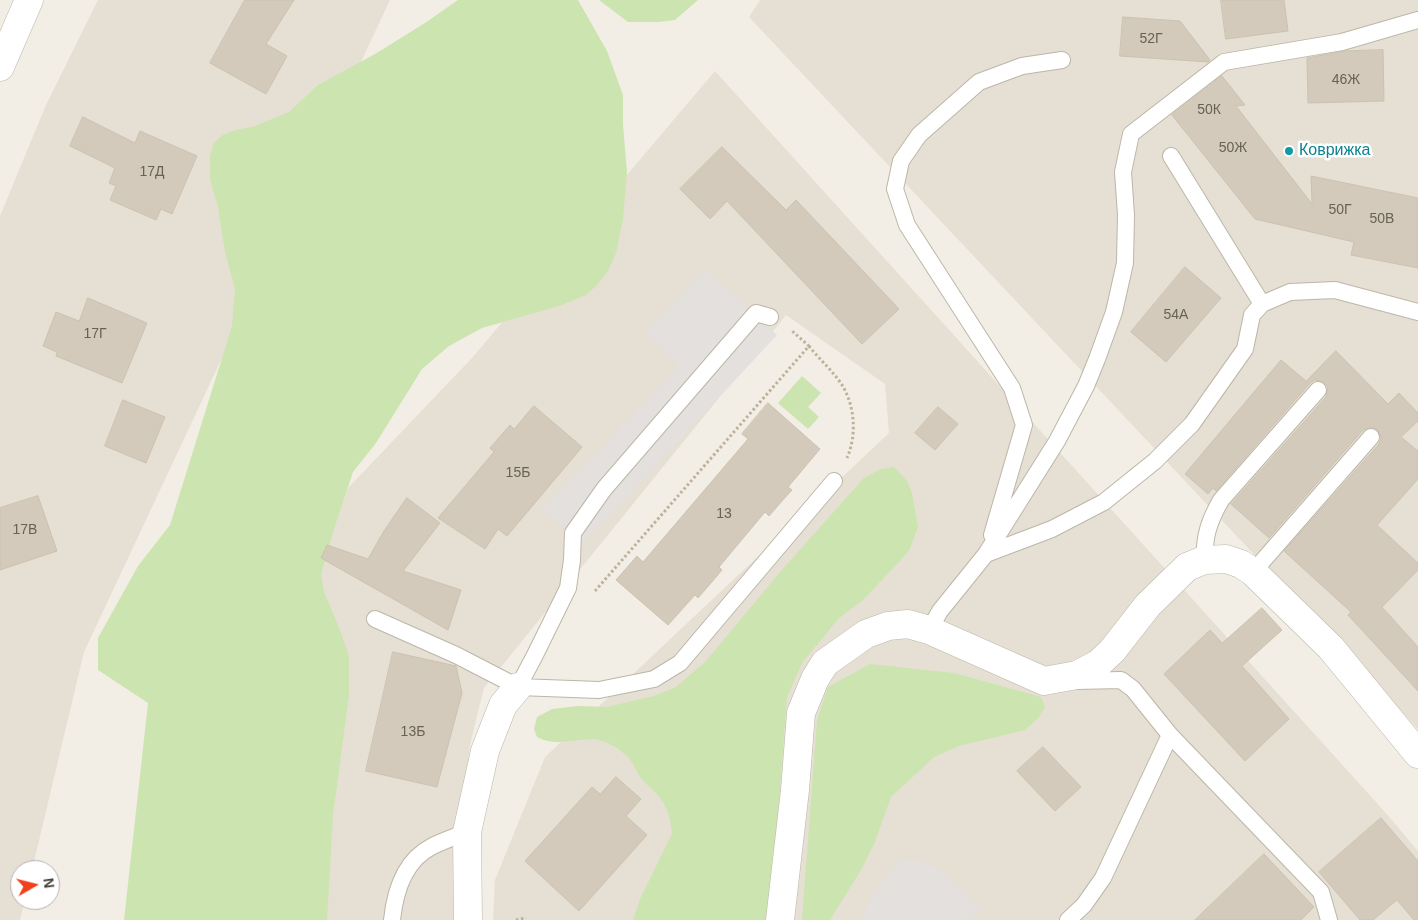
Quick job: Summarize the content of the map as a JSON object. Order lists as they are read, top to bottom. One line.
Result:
{"places":["Коврижка"],"house_numbers":["52Г","46Ж","50К","50Ж","17Д","50Г","50В","54А","17Г","15Б","13","17В","13Б"],"north":"right"}
